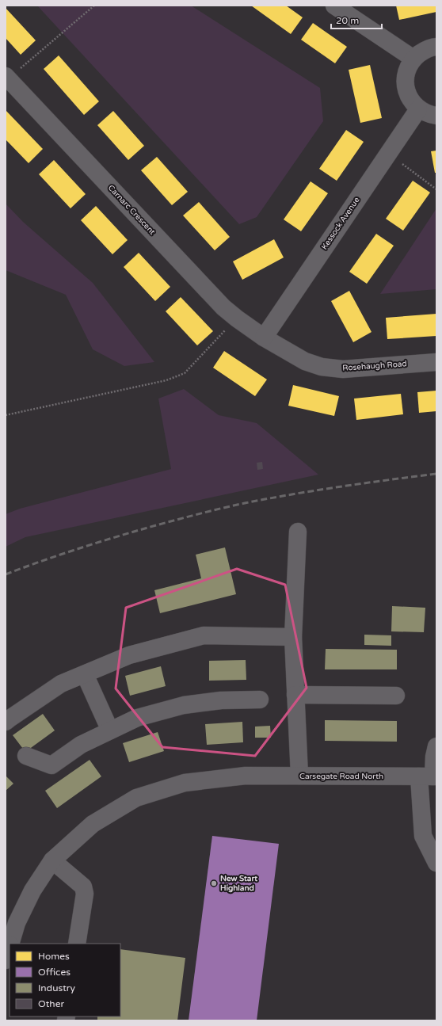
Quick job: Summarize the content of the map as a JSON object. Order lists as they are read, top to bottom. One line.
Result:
{"streets":{"street":["Carnarc Crescent","Kessock Avenue","Rosehaugh Road","Carsegate Road North"]},"crossings":[["Carnarc Crescent","Kessock Avenue"],["Carnarc Crescent","Rosehaugh Road"],["Kessock Avenue","Rosehaugh Road"]],"places":["New Start Highland"],"legend":["Homes","Offices","Industry","Other"],"scale_bar":"20 m"}
